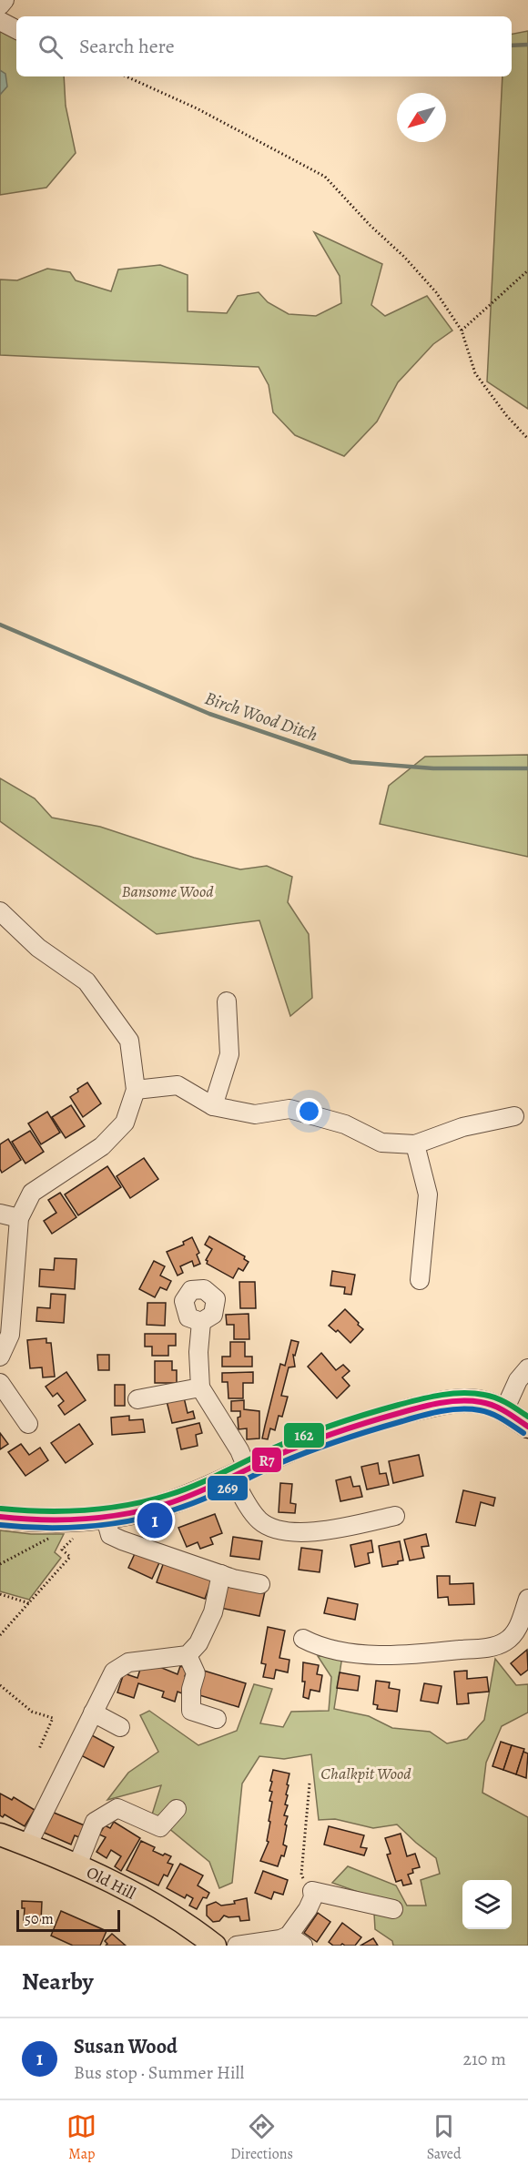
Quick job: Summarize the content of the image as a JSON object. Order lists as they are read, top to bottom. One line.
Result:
{"streets":{"main road":["Old Hill"]},"water":["Birch Wood Ditch"],"parks":["Bansome Wood","Chalkpit Wood"],"lines":["transit line 162","transit line R7","transit line 269"],"scale_bar":"50 m","north":"bottom left","page":{"search":"Search here","pins":"1","scale":"50 m","heading":"Nearby","list":[{"mark":"1","name":"Susan Wood","note":"Bus stop · Summer Hill","value":"210 m"}],"nav":["Map","Directions","Saved"]}}
